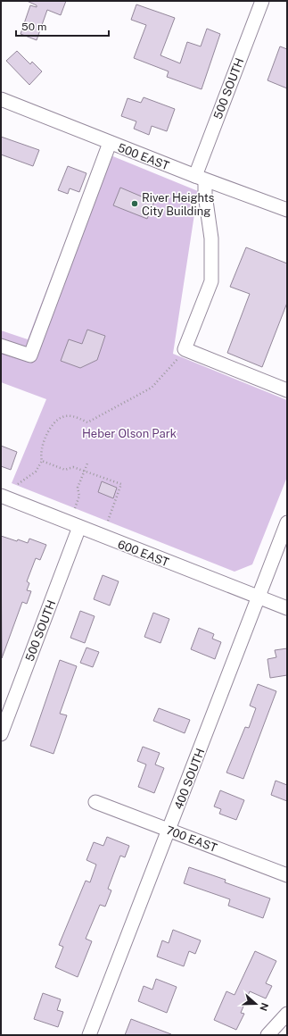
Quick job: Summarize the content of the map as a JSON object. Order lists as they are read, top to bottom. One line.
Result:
{"streets":{"street":["500 SOUTH","500 EAST","600 EAST","400 SOUTH","700 EAST"]},"crossings":[["500 SOUTH","500 EAST"],["500 SOUTH","600 EAST"],["600 EAST","400 SOUTH"],["400 SOUTH","700 EAST"]],"parks":["Heber Olson Park"],"places":["River Heights City Building"],"scale_bar":"50 m","north":"right"}
